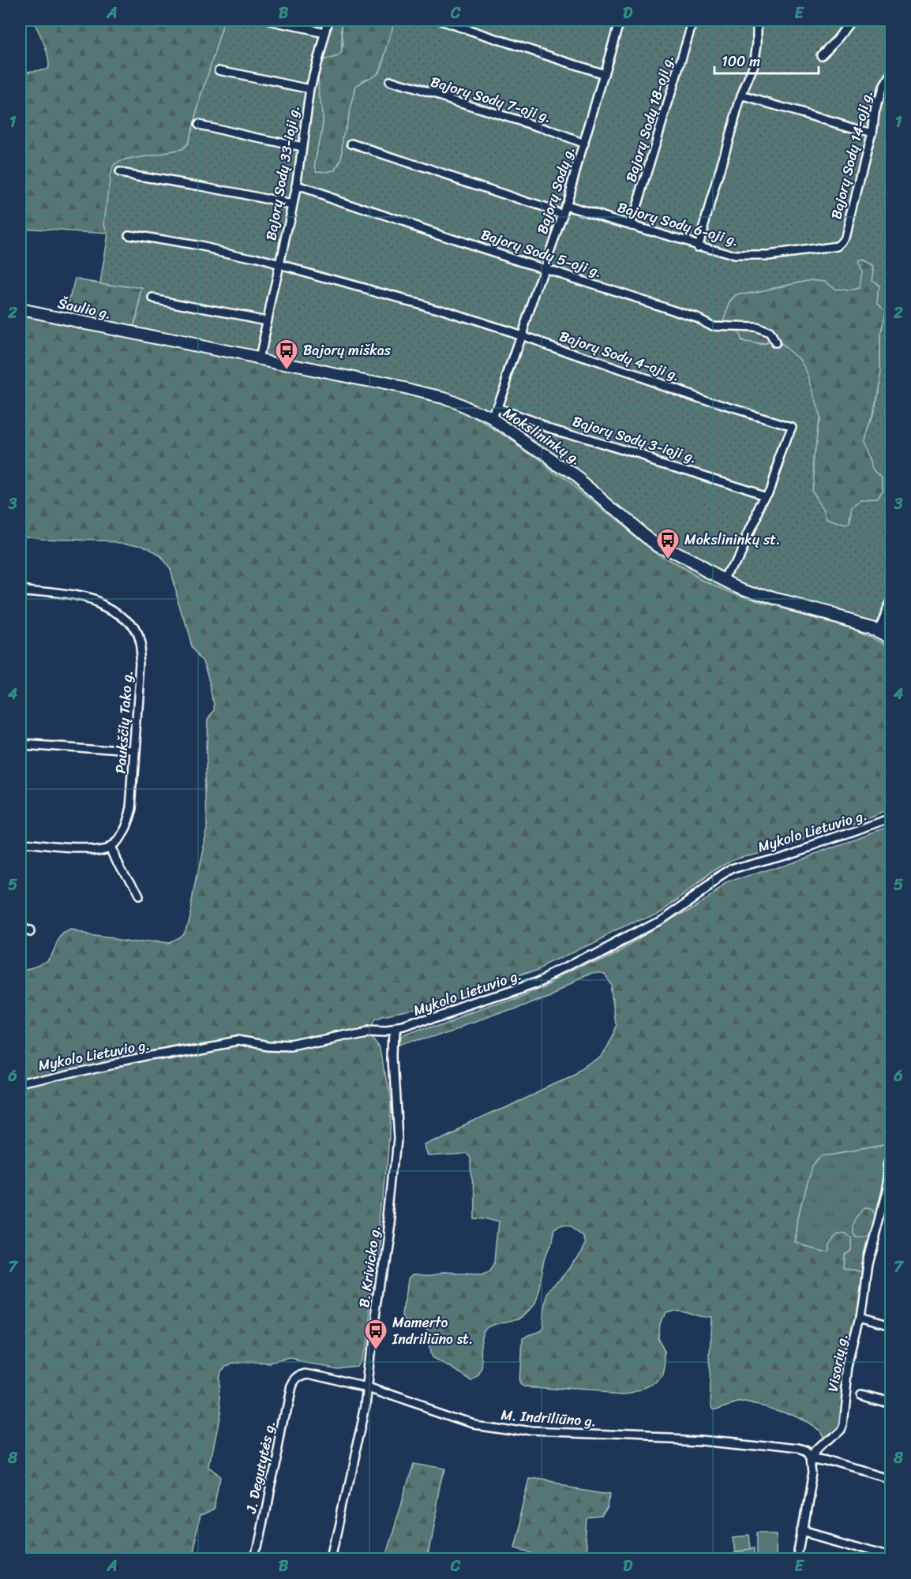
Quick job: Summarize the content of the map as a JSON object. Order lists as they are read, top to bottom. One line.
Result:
{"streets":{"street":["Bajorų Sodų 7-oji g.","Bajorų Sodų 18-oji g.","Bajorų Sodų 14-oji g.","Bajorų Sodų 33-ioji g.","Bajorų Sodų g.","Bajorų Sodų 6-oji g.","Bajorų Sodų 5-oji g.","Šaulio g.","Bajorų Sodų 4-oji g.","Mokslininkų g.","Bajorų Sodų 3-ioji g.","Paukščių Tako g.","Mykolo Lietuvio g.","B. Krivicko g.","Visorių g.","M. Indriliūno g.","J. Degutytės g."]},"crossings":[["Bajorų Sodų 7-oji g.","Bajorų Sodų g."],["Bajorų Sodų 18-oji g.","Bajorų Sodų 6-oji g."],["Bajorų Sodų 14-oji g.","Bajorų Sodų 6-oji g."],["Bajorų Sodų 33-ioji g.","Bajorų Sodų 5-oji g."],["Bajorų Sodų 33-ioji g.","Bajorų Sodų 4-oji g."],["Bajorų Sodų 33-ioji g.","Mokslininkų g."],["Bajorų Sodų g.","Bajorų Sodų 6-oji g."],["Bajorų Sodų g.","Bajorų Sodų 5-oji g."],["Bajorų Sodų g.","Bajorų Sodų 4-oji g."],["Bajorų Sodų g.","Mokslininkų g."],["Bajorų Sodų g.","Bajorų Sodų 3-ioji g."],["Šaulio g.","Mokslininkų g."],["Bajorų Sodų 4-oji g.","Mokslininkų g."],["Bajorų Sodų 4-oji g.","Bajorų Sodų 3-ioji g."],["Mykolo Lietuvio g.","B. Krivicko g."],["B. Krivicko g.","M. Indriliūno g."],["Visorių g.","M. Indriliūno g."],["M. Indriliūno g.","J. Degutytės g."]],"places":{"bus stop":["Bajorų miškas","Mokslininkų st.","Mamerto Indriliūno st."]},"scale_bar":"100 m","grid":{"columns":["A","B","C","D","E"],"rows":["1","2","3","4","5","6","7","8"]}}
